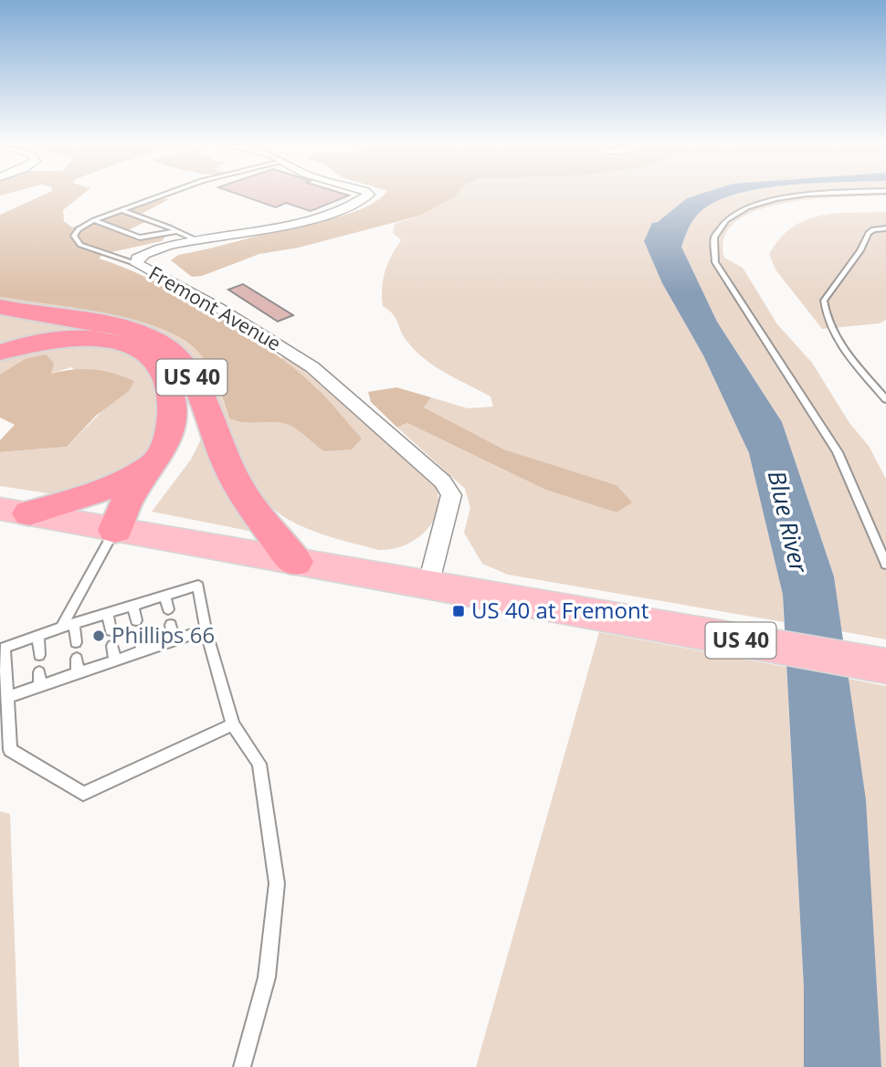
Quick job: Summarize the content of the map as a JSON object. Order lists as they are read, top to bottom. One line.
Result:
{"streets":{"highway":["US 40"],"street":["Fremont Avenue"]},"crossings":[["Fremont Avenue","US 40"]],"water":["Blue River"],"places":{"transit":["US 40 at Fremont"],"other":["Phillips 66"]}}
